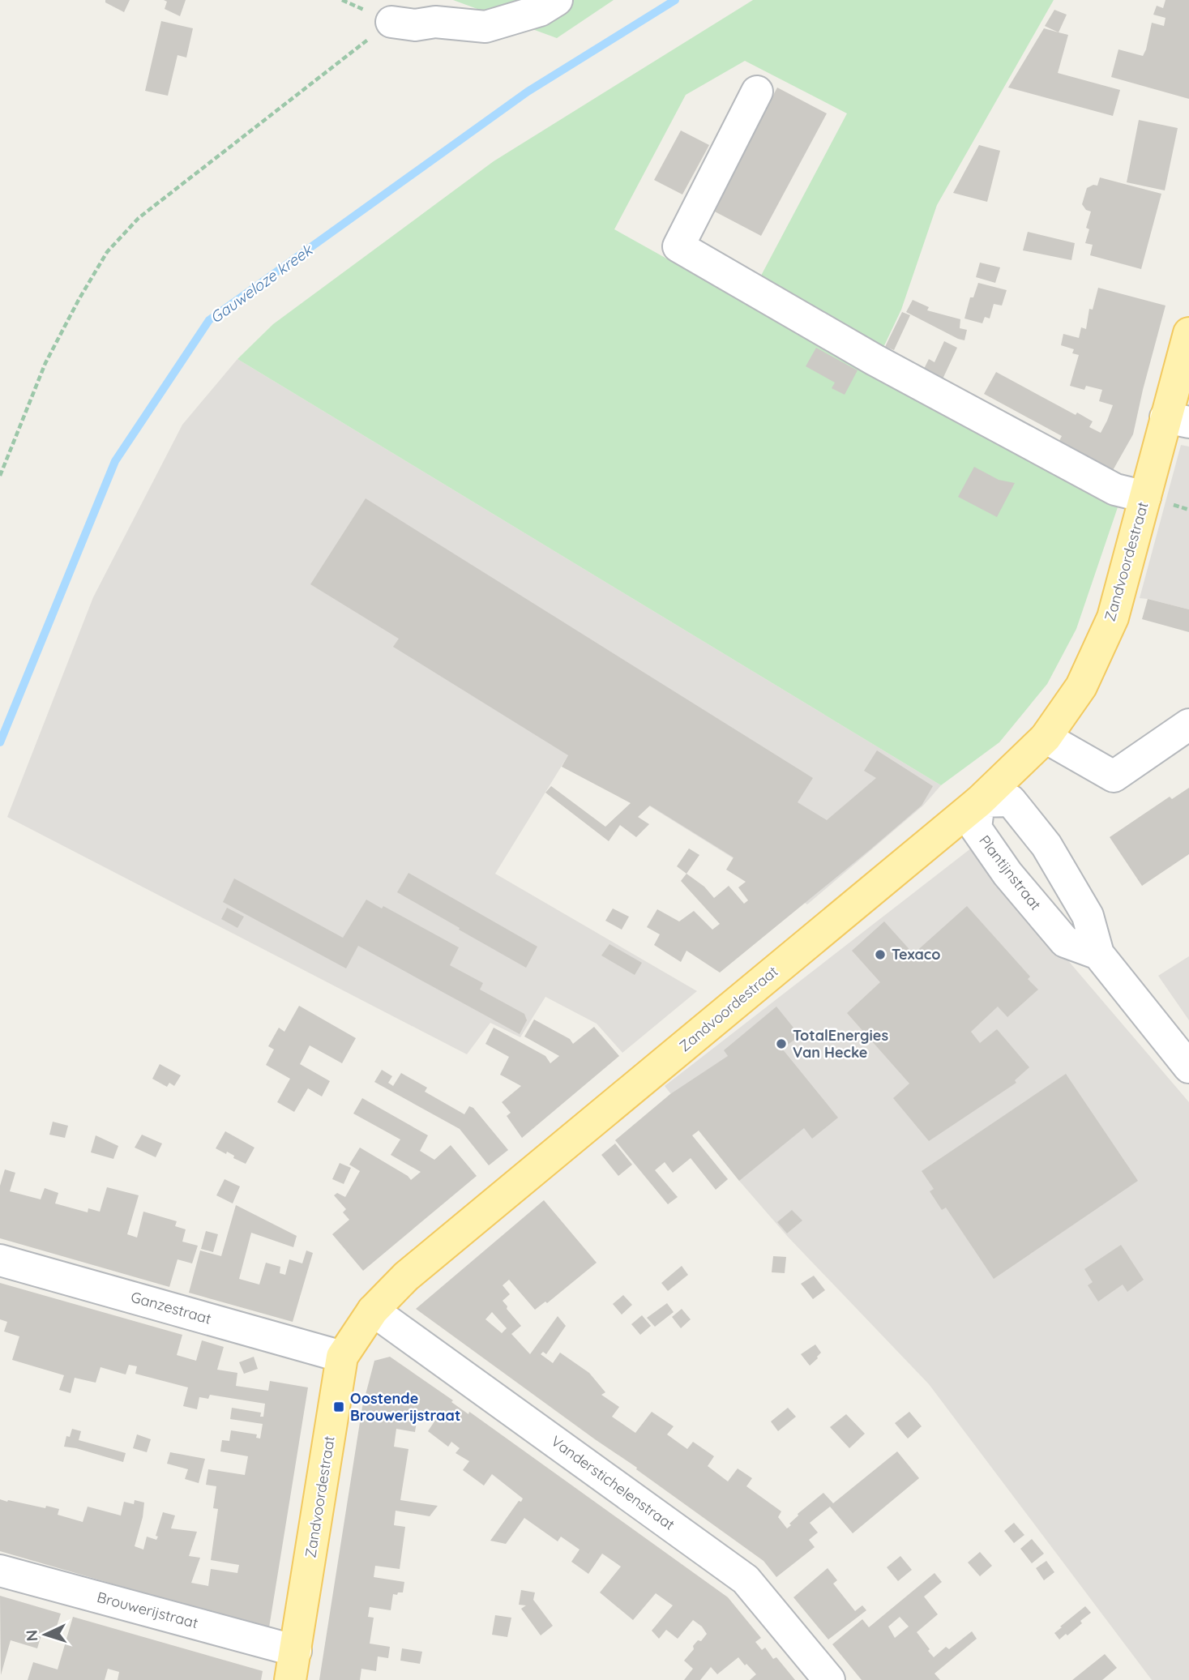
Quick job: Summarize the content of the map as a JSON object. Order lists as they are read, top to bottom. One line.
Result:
{"streets":{"main road":["Zandvoordestraat"],"street":["Plantijnstraat","Ganzestraat","Vanderstichelenstraat","Brouwerijstraat"]},"crossings":[["Zandvoordestraat","Plantijnstraat"],["Zandvoordestraat","Ganzestraat"],["Zandvoordestraat","Vanderstichelenstraat"],["Zandvoordestraat","Brouwerijstraat"]],"water":["Gauweloze kreek"],"places":{"other":["Texaco","TotalEnergies Van Hecke"],"transit":["Oostende Brouwerijstraat"]},"north":"left"}
